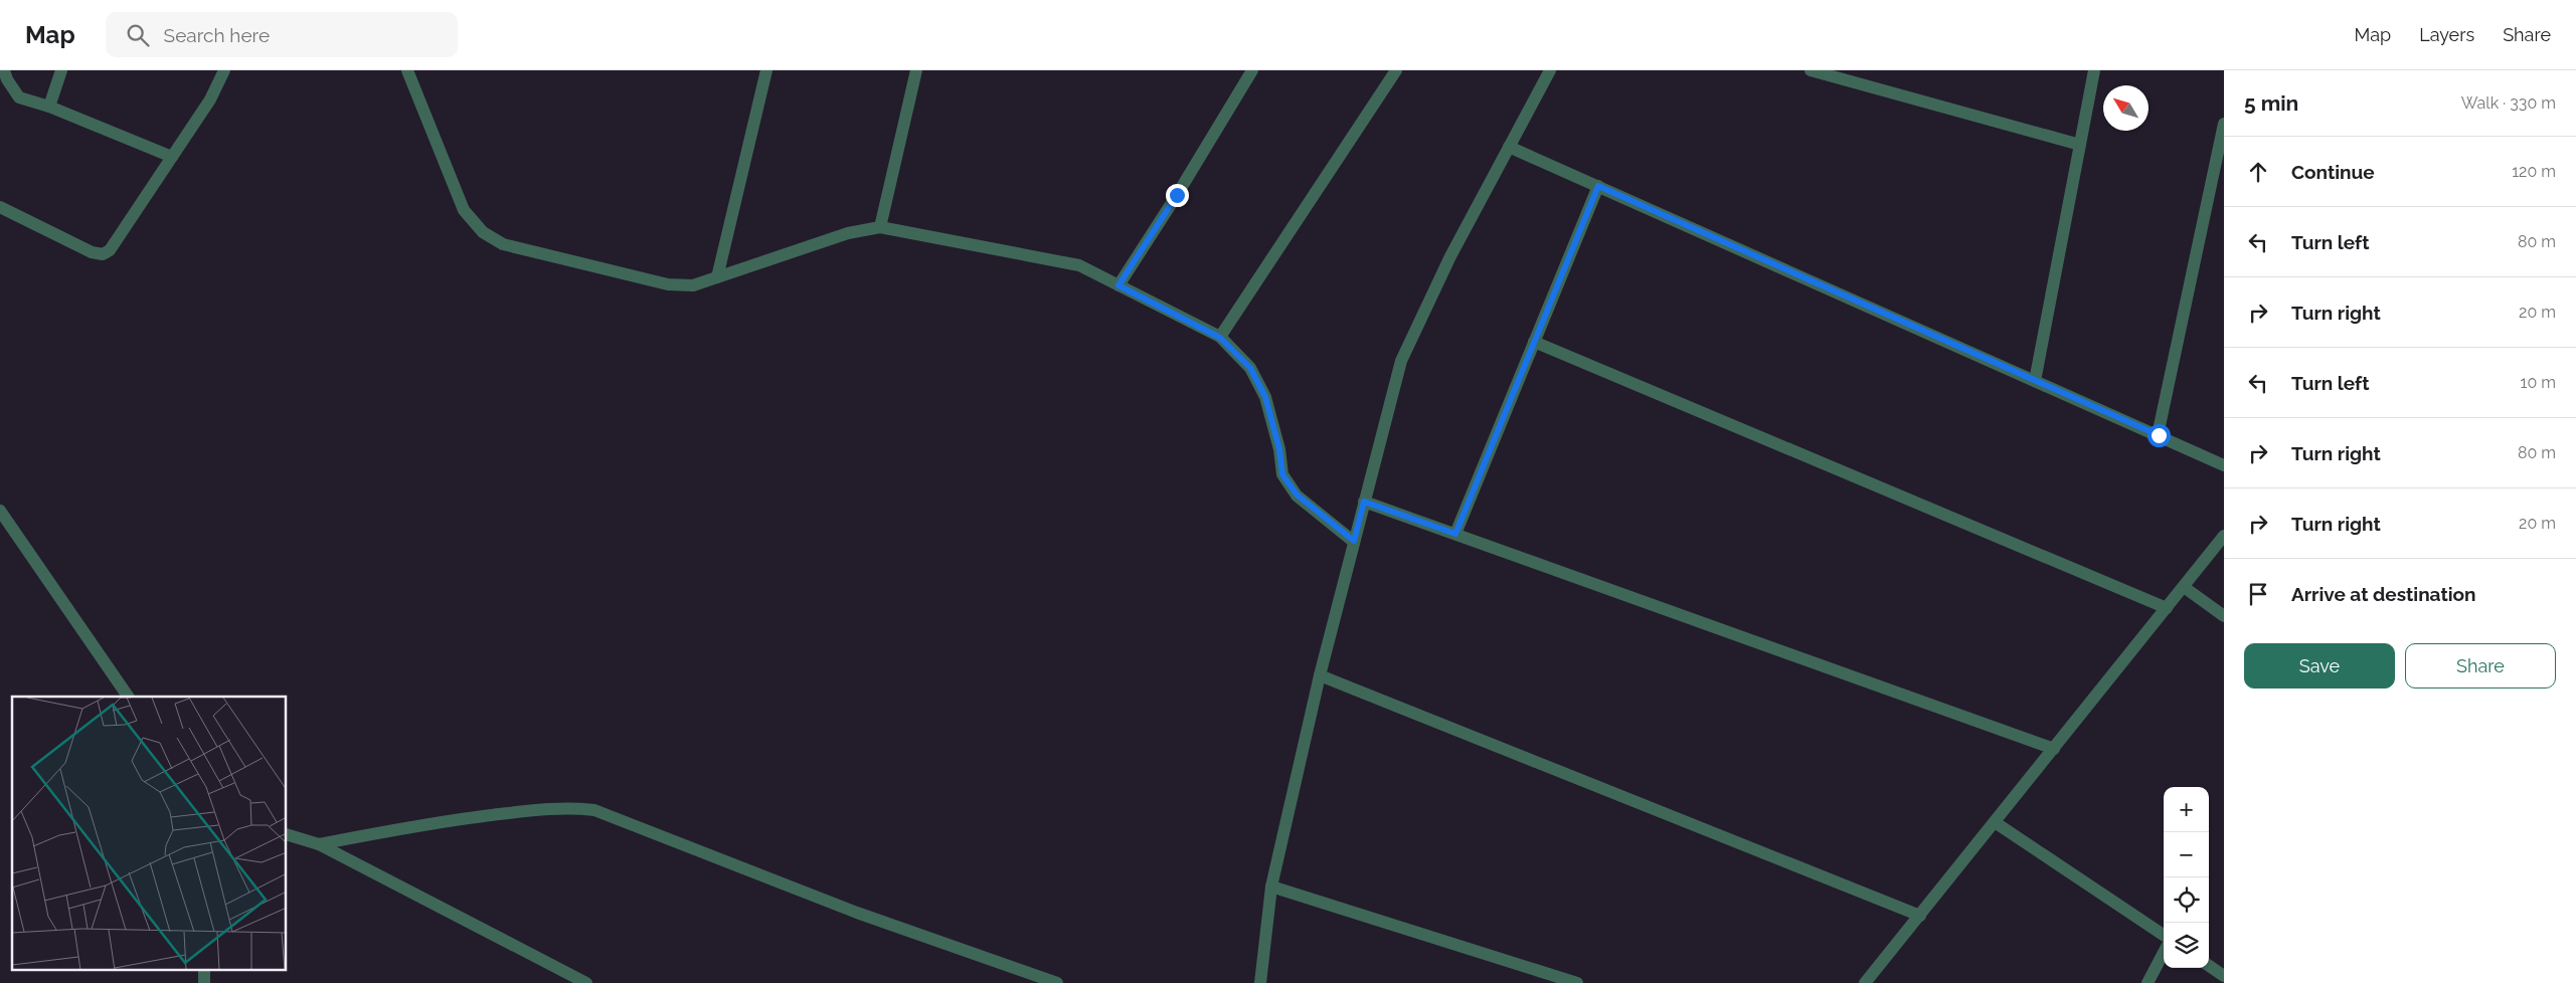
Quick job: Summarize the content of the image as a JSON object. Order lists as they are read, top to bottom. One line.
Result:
{"north":"top left","page":{"header":"Map","search":"Search here","nav":["Map","Layers","Share"],"heading":["5 min","Walk · 330 m"],"list":[["Continue","120 m"],["Turn left","80 m"],["Turn right","20 m"],["Turn left","10 m"],["Turn right","80 m"],["Turn right","20 m"],"Arrive at destination"],"buttons":["Save","Share"],"map_buttons":["+","−"]}}
